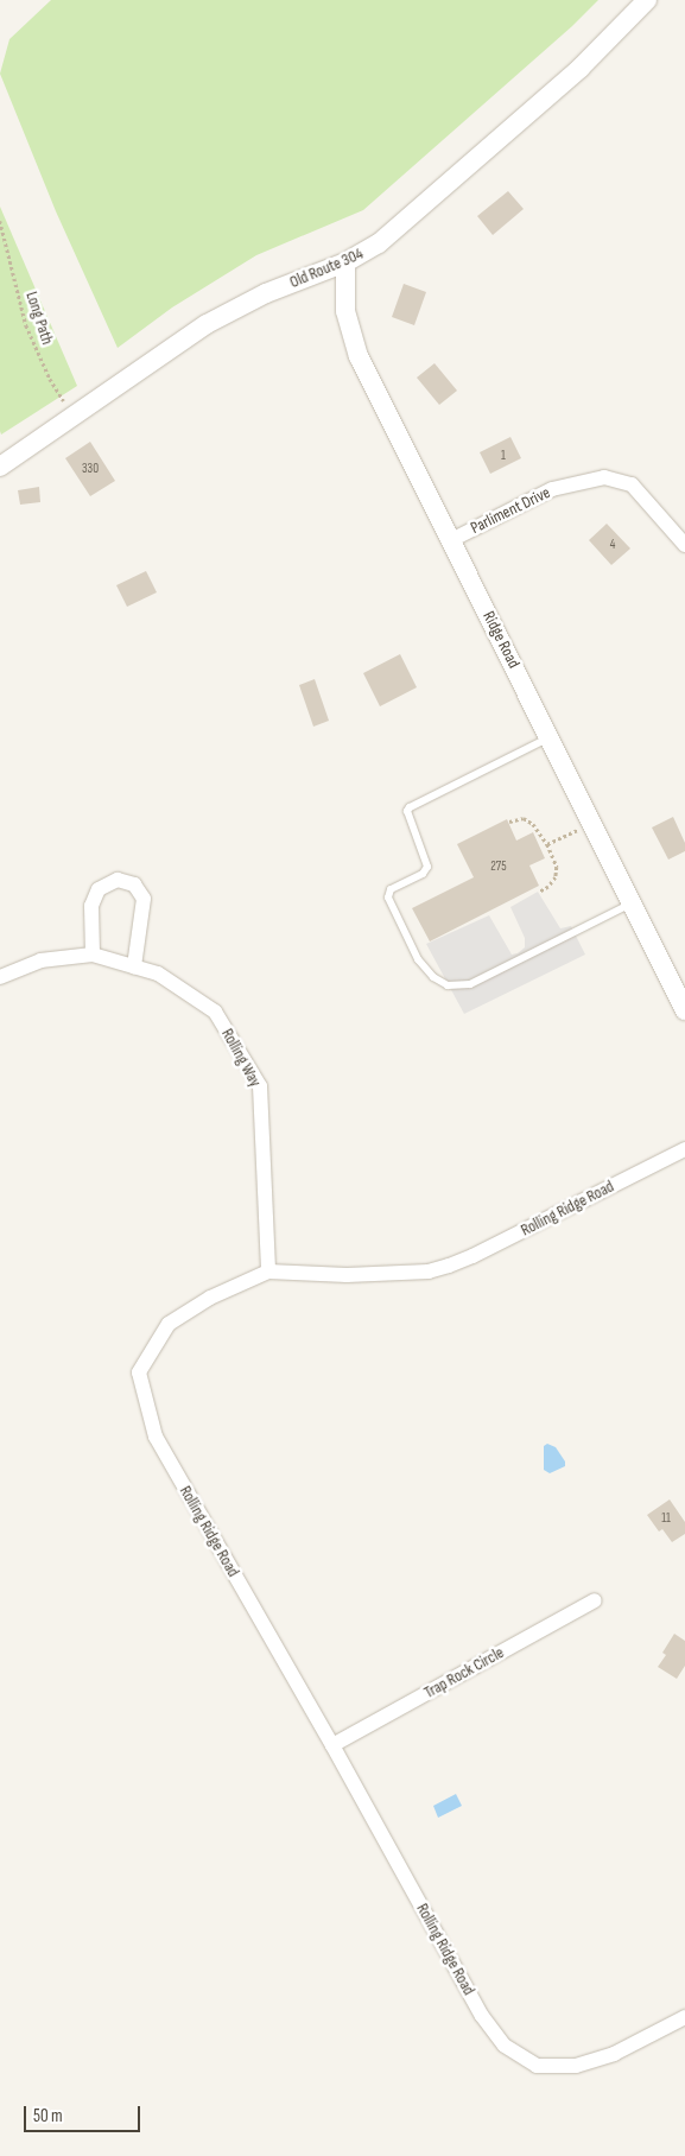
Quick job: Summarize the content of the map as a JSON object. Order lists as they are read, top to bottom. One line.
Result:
{"streets":{"street":["Old Route 304","Parliment Drive","Ridge Road","Rolling Way","Rolling Ridge Road","Trap Rock Circle"],"path":["Long Path"]},"crossings":[["Old Route 304","Long Path"],["Old Route 304","Ridge Road"],["Parliment Drive","Ridge Road"],["Rolling Way","Rolling Ridge Road"],["Rolling Ridge Road","Trap Rock Circle"]],"house_numbers":["1","330","4","275","11"],"scale_bar":"50 m"}
